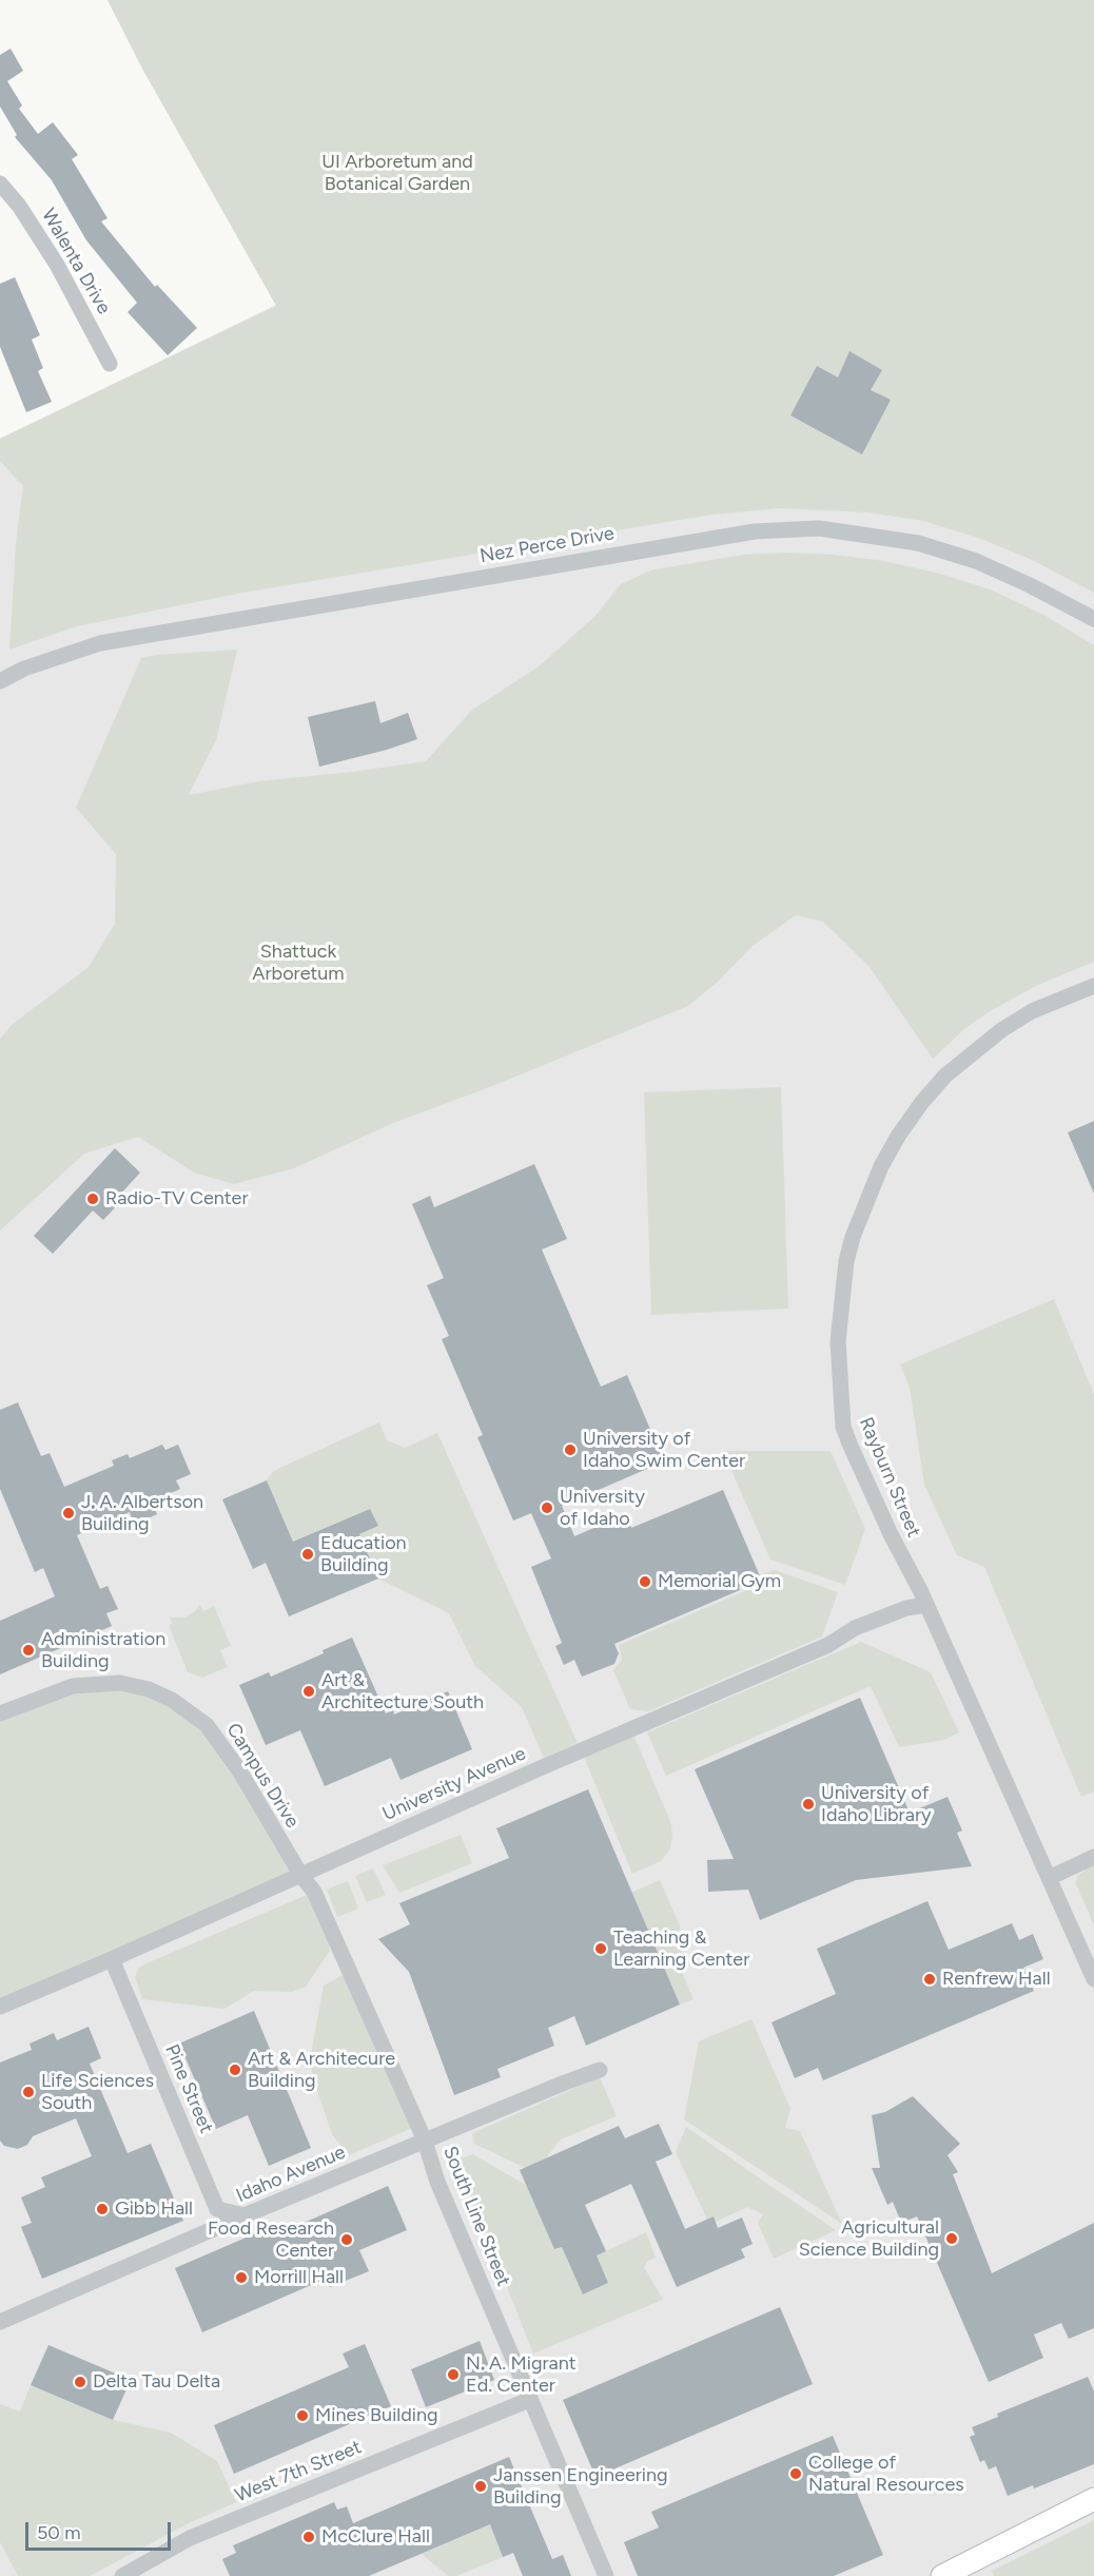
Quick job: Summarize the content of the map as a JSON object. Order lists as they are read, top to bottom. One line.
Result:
{"streets":{"street":["Walenta Drive","Nez Perce Drive","Rayburn Street","Campus Drive","University Avenue","Pine Street","Idaho Avenue","South Line Street","West 7th Street"]},"crossings":[["Rayburn Street","University Avenue"],["Campus Drive","University Avenue"],["Campus Drive","South Line Street"],["University Avenue","Pine Street"],["University Avenue","South Line Street"],["Pine Street","Idaho Avenue"],["Idaho Avenue","South Line Street"],["South Line Street","West 7th Street"]],"parks":["UI Arboretum and Botanical Garden","Shattuck Arboretum"],"places":["Radio-TV Center","University of Idaho Swim Center","University of Idaho","J. A. Albertson Building","Education Building","Memorial Gym","Administration Building","Art & Architecture South","University of Idaho Library","Teaching & Learning Center","Renfrew Hall","Art & Architecure Building","Life Sciences South","Gibb Hall","Agricultural Science Building","Food Research Center","Morrill Hall","N. A. Migrant Ed. Center","Delta Tau Delta","Mines Building","College of Natural Resources","Janssen Engineering Building","McClure Hall"],"scale_bar":"50 m"}
